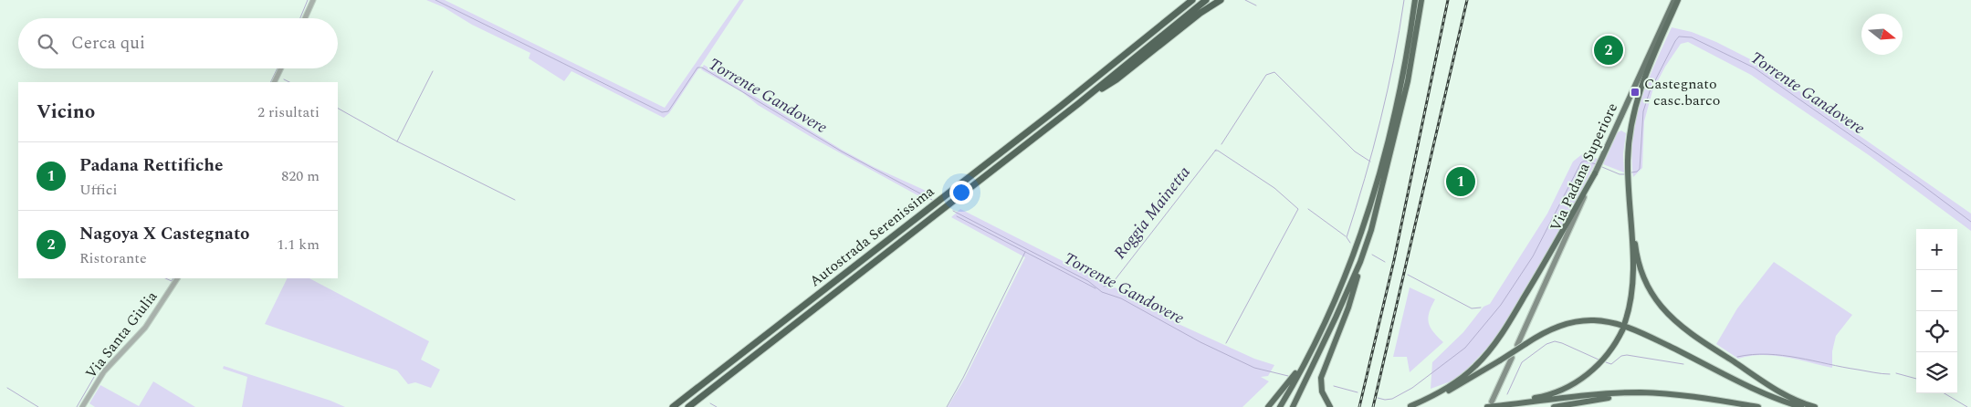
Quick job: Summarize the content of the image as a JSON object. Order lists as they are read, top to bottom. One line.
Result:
{"streets":{"highway":["Autostrada Serenissima"],"main road":["Via Padana Superiore"],"street":["Via Santa Giulia"]},"water":["Torrente Gandovere","Roggia Mainetta"],"places":{"transit":["Castegnato - casc.barco"]},"north":"right","page":{"search":"Cerca qui","pins":["2","1"],"heading":["Vicino","2 risultati"],"list":[{"mark":"1","name":"Padana Rettifiche","note":"Uffici","value":"820 m"},{"mark":"2","name":"Nagoya X Castegnato","note":"Ristorante","value":"1.1 km"}],"map_buttons":["+","−"]}}
